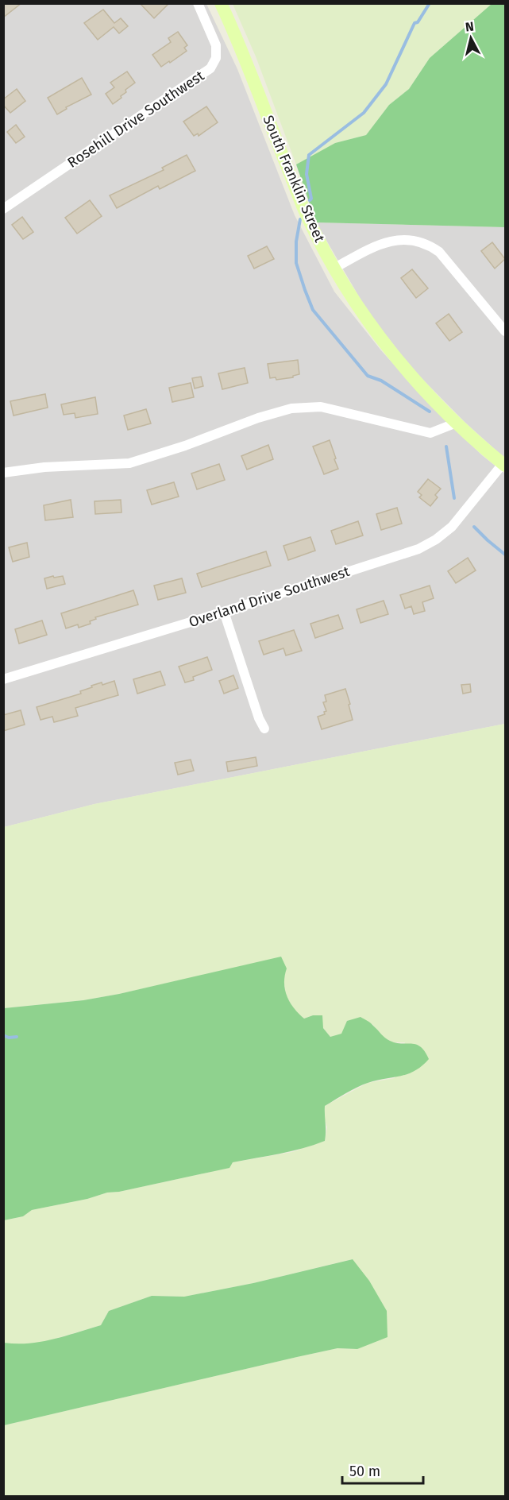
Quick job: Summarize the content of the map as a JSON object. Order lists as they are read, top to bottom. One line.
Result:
{"streets":{"main road":["South Franklin Street"],"street":["Rosehill Drive Southwest","Overland Drive Southwest"]},"crossings":[["South Franklin Street","Overland Drive Southwest"]],"scale_bar":"50 m","north":"top"}
